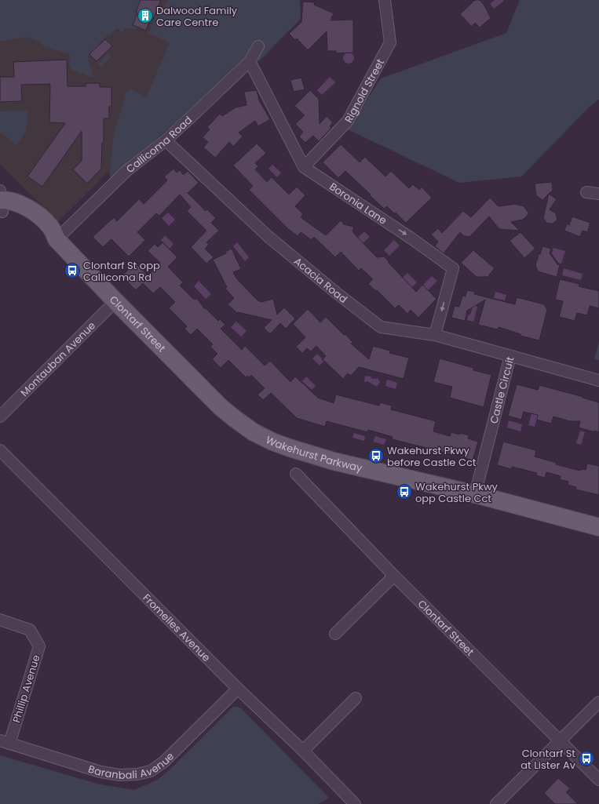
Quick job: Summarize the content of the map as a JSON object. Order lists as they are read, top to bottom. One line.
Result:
{"streets":{"main road":["Clontarf Street","Wakehurst Parkway"],"street":["Rignold Street","Callicoma Road","Boronia Lane","Acacia Road","Montauban Avenue","Castle Circuit","Fromelles Avenue","Phillip Avenue","Baranbali Avenue"]},"crossings":[["Rignold Street","Boronia Lane"],["Callicoma Road","Boronia Lane"],["Callicoma Road","Acacia Road"],["Callicoma Road","Clontarf Street"],["Boronia Lane","Acacia Road"],["Acacia Road","Castle Circuit"],["Clontarf Street","Montauban Avenue"],["Clontarf Street","Wakehurst Parkway"],["Castle Circuit","Wakehurst Parkway"],["Fromelles Avenue","Baranbali Avenue"],["Phillip Avenue","Baranbali Avenue"]],"one_way":["Boronia Lane"],"places":{"building":["Dalwood Family Care Centre"],"bus stop":["Clontarf St opp Callicoma Rd","Wakehurst Pkwy before Castle Cct","Wakehurst Pkwy opp Castle Cct","Clontarf St at Lister Av"]}}
